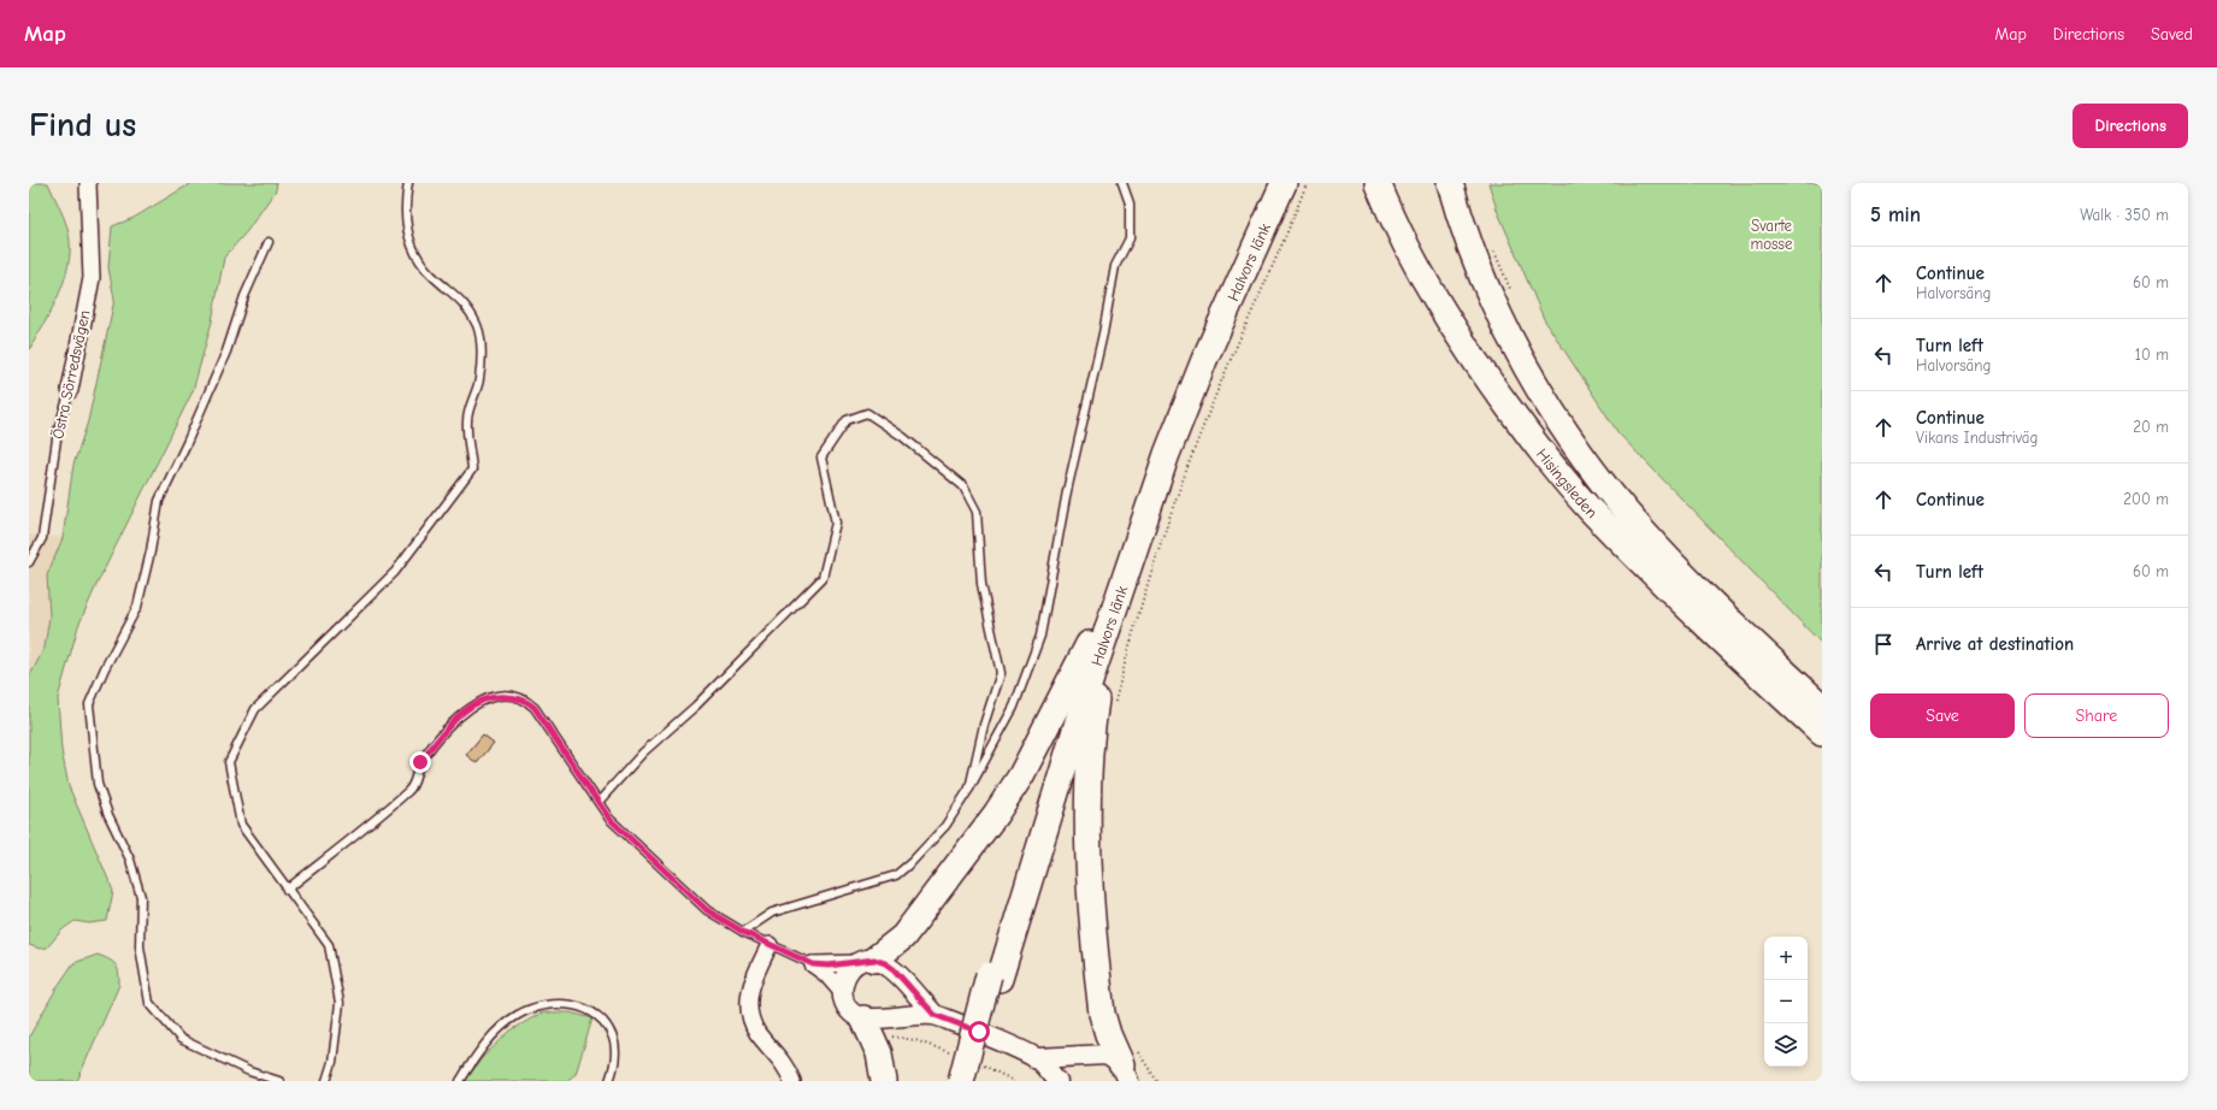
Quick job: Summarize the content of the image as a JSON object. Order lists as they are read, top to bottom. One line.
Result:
{"streets":{"highway":["Halvors länk","Hisingsleden"],"street":["Östra Sörredsvägen"]},"parks":["Svarte mosse"],"page":{"header":"Map","nav":["Map","Directions","Saved"],"buttons":["Directions",["Save","Share"]],"title":"Find us","heading":["5 min","Walk · 350 m"],"list":[["Continue","Halvorsäng","60 m"],["Turn left","Halvorsäng","10 m"],["Continue","Vikans Industriväg","20 m"],["Continue","200 m"],["Turn left","60 m"],"Arrive at destination"],"map_buttons":["+","−"]}}
